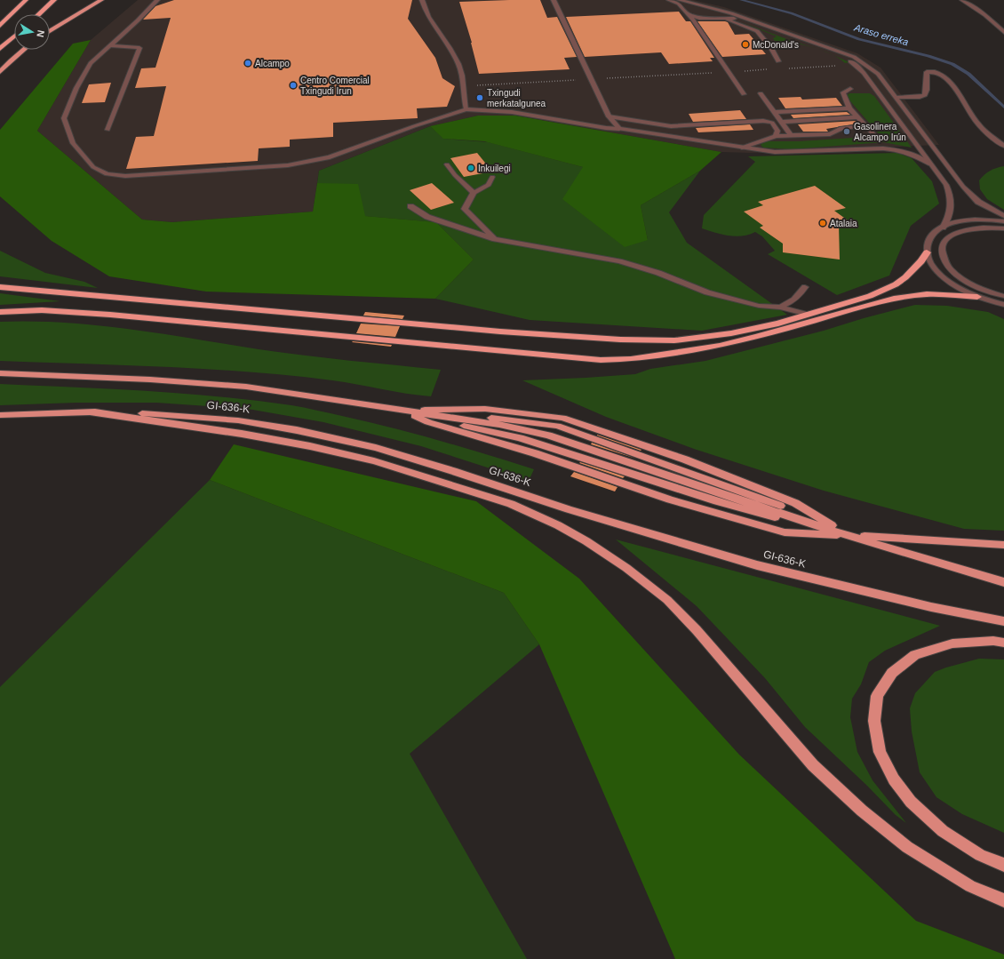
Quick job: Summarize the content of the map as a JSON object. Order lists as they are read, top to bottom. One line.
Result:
{"streets":{"highway":["GI-636-K"]},"water":["Araso erreka"],"places":["McDonald's","Alcampo","Centro Comercial Txingudi Irun","Txingudi merkatalgunea","Gasolinera Alcampo Irún","Inkuilegi","Atalaia"],"north":"right"}
